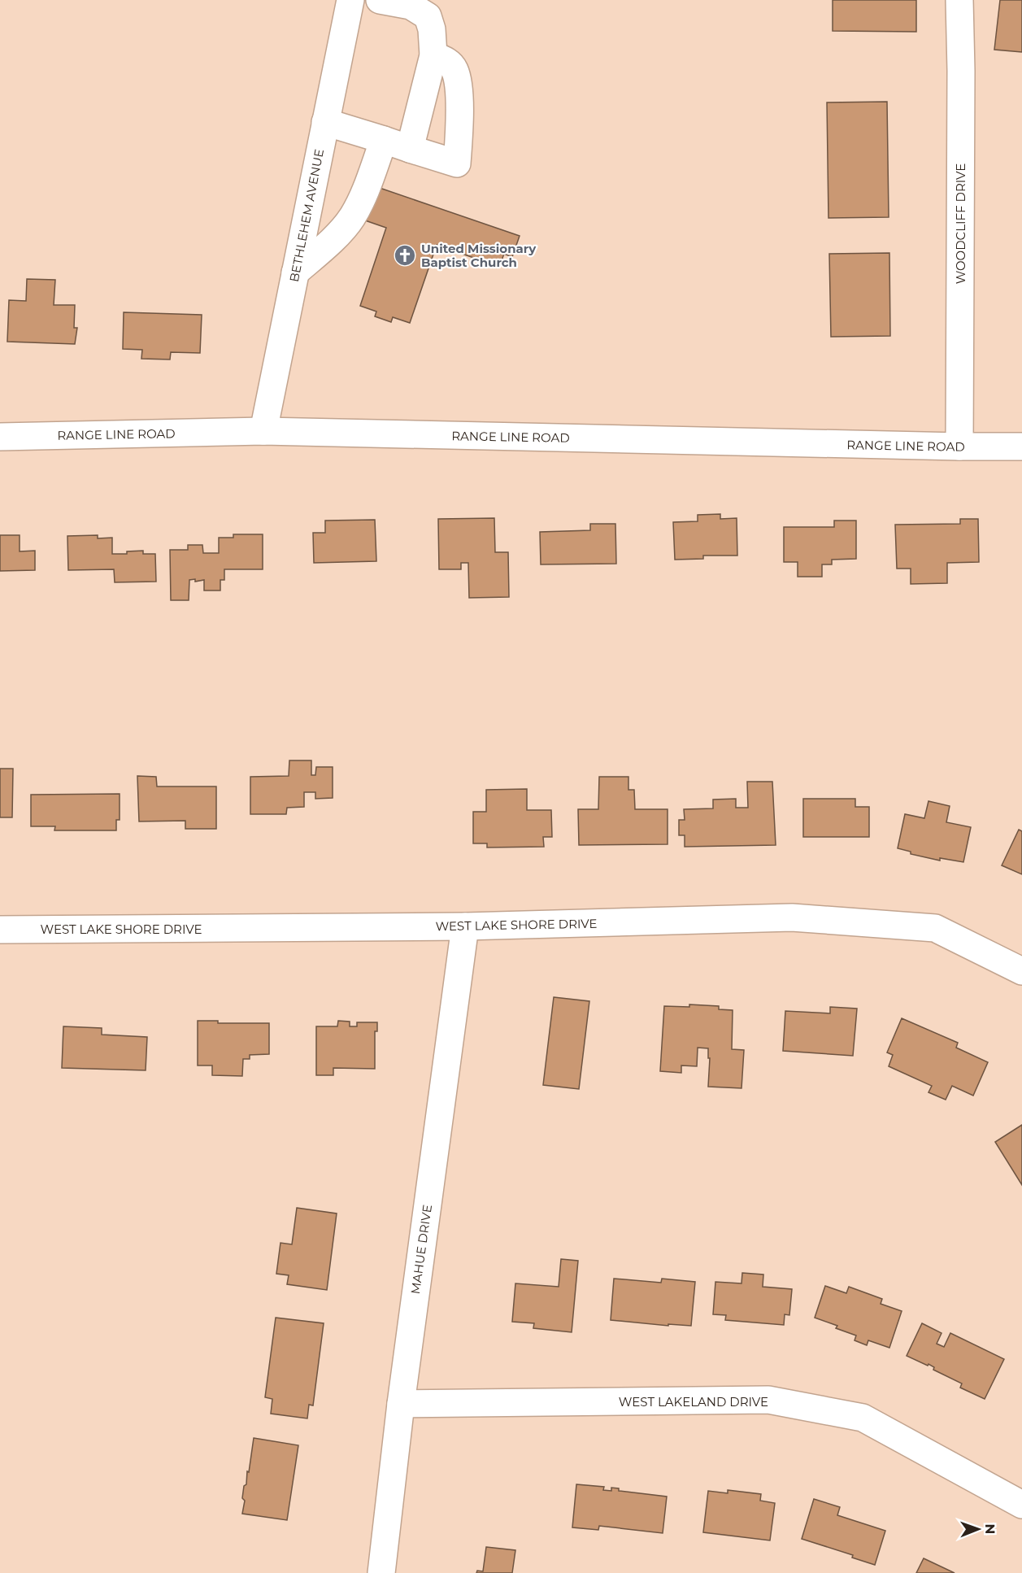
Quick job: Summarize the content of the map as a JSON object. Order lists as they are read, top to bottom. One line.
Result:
{"streets":{"street":["BETHLEHEM AVENUE","WOODCLIFF DRIVE","RANGE LINE ROAD","WEST LAKE SHORE DRIVE","MAHUE DRIVE","WEST LAKELAND DRIVE"]},"crossings":[["BETHLEHEM AVENUE","RANGE LINE ROAD"],["WOODCLIFF DRIVE","RANGE LINE ROAD"],["WEST LAKE SHORE DRIVE","MAHUE DRIVE"],["MAHUE DRIVE","WEST LAKELAND DRIVE"]],"places":{"church":["United Missionary Baptist Church"]},"north":"right"}
